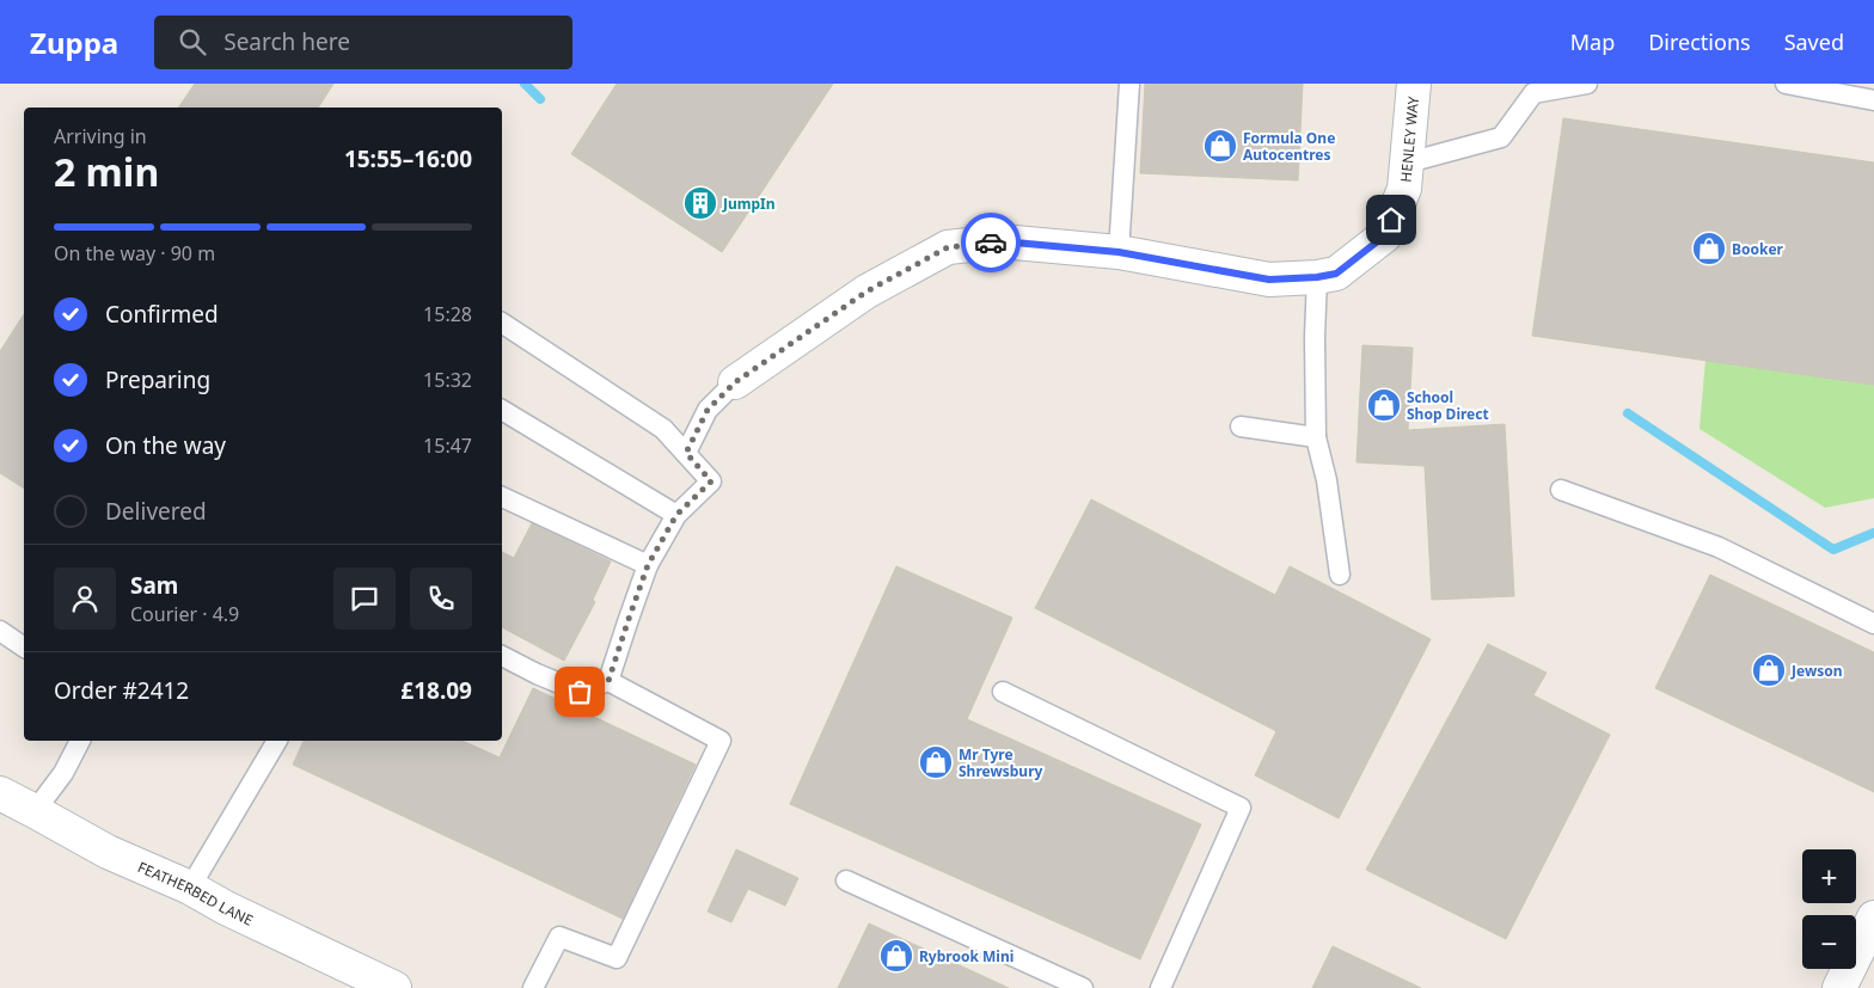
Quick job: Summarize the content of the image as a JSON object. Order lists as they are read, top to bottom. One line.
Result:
{"streets":{"street":["HENLEY WAY","FEATHERBED LANE"]},"places":{"shop":["Formula One Autocentres","Booker","School Shop Direct","Jewson","Mr Tyre Shrewsbury","Rybrook Mini"],"building":["JumpIn"]},"page":{"header":"Zuppa","search":"Search here","nav":["Map","Directions","Saved"],"heading":["2 min","Arriving in","15:55–16:00"],"panel":["Sam","Courier · 4.9","Order #2412","£18.09"],"bar":"On the way · 90 m","list":[["Confirmed","15:28"],["Preparing","15:32"],["On the way","15:47"],"Delivered"],"map_buttons":["+","−"]}}
